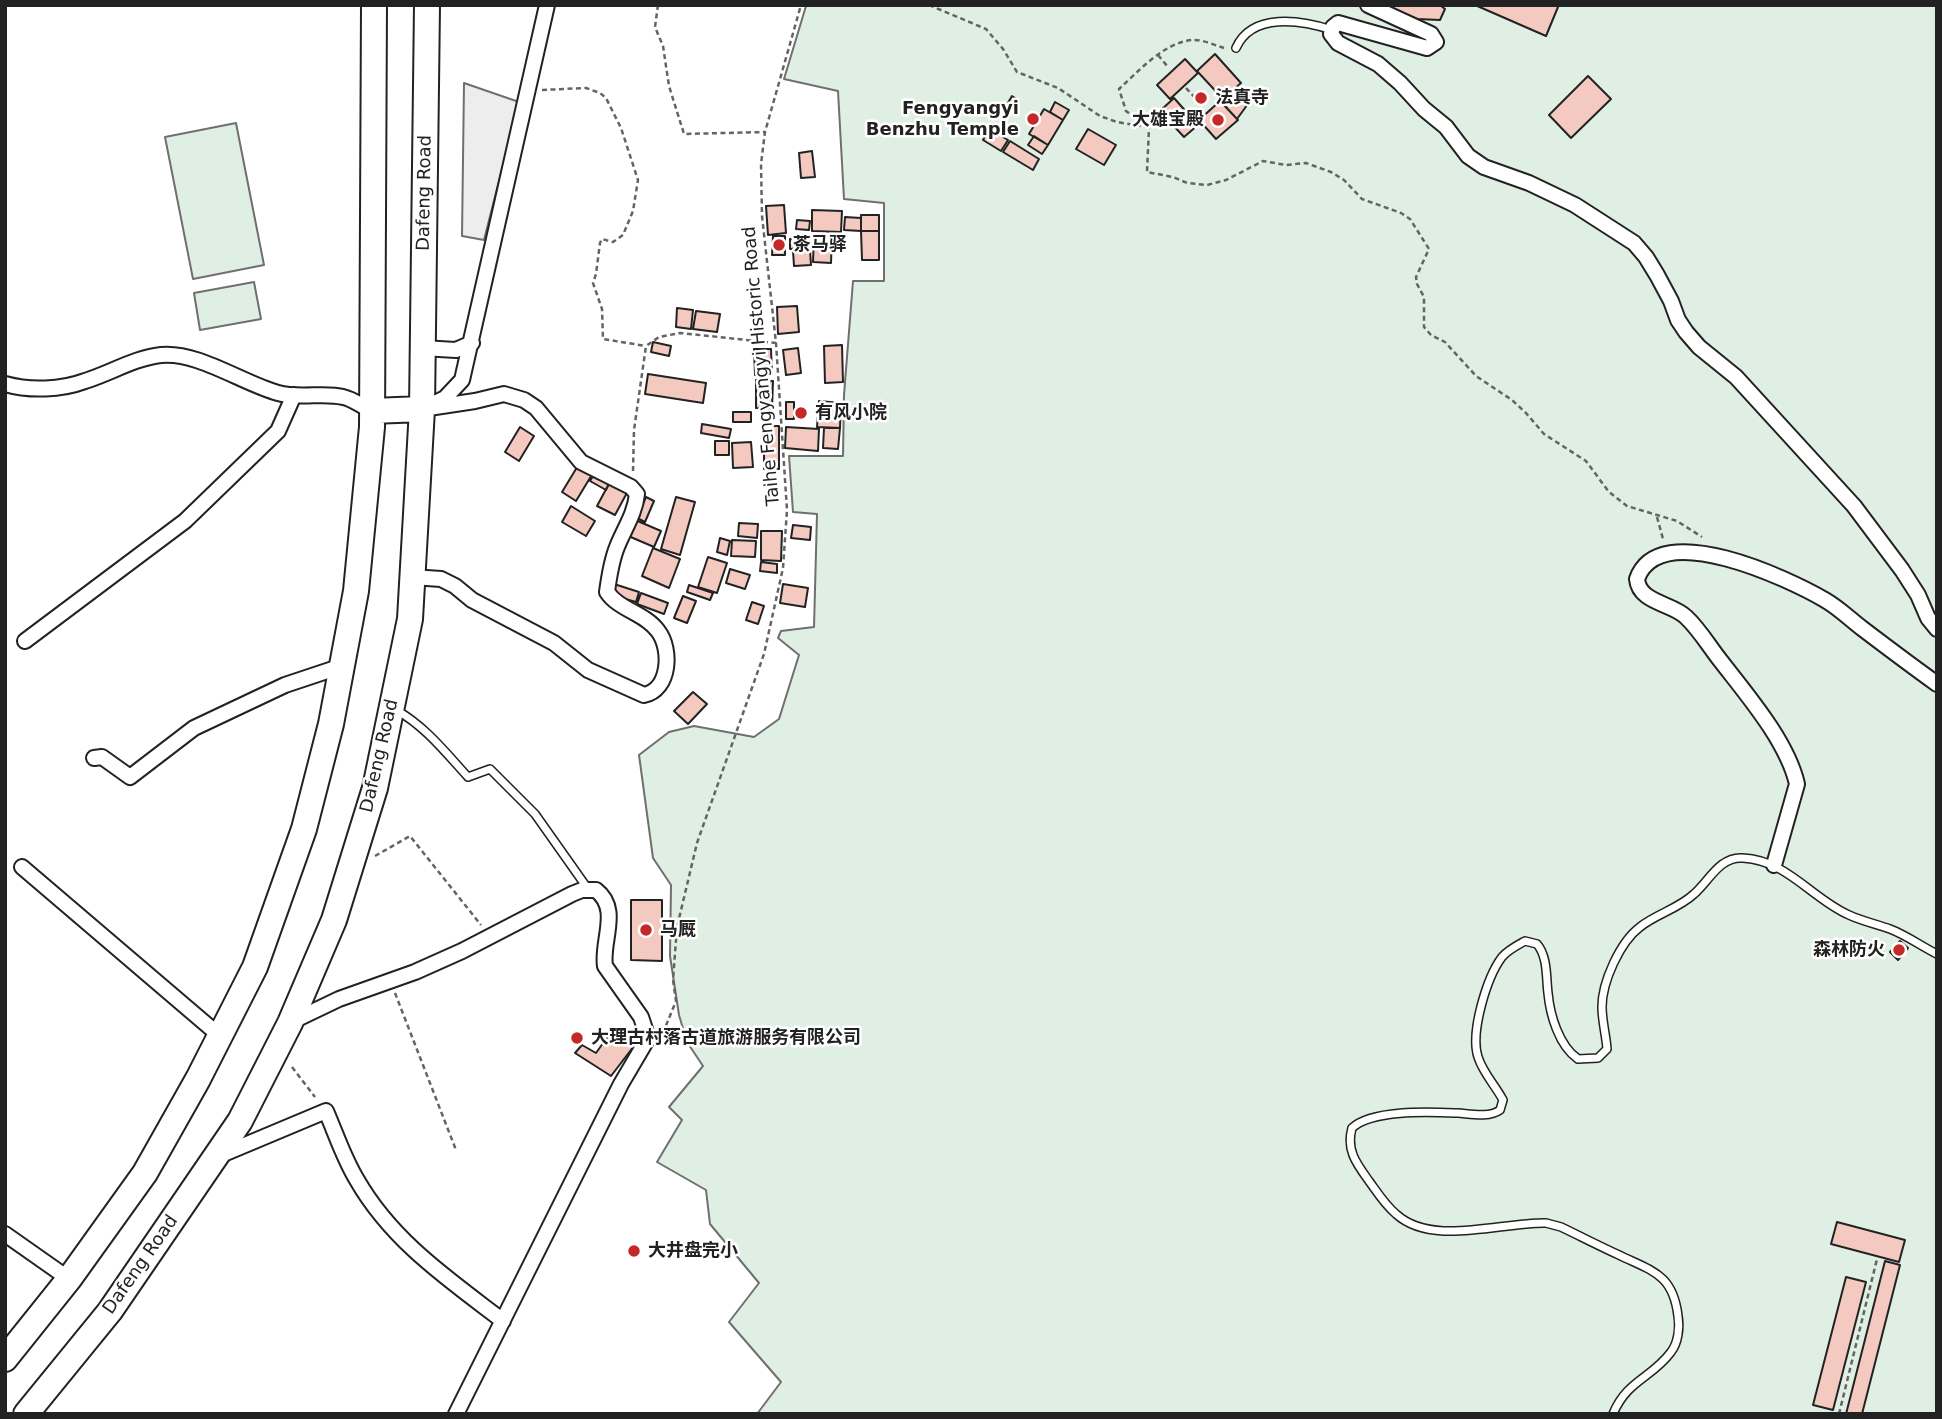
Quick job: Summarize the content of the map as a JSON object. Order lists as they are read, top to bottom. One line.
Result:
{"streets":{"highway":["Dafeng Road"],"path":["Taihe Fengyangyi Historic Road"]},"places":["法真寺","Fengyangyi Benzhu Temple","大雄宝殿","茶马驿","有风小院","马厩","森林防火","大理古村落古道旅游服务有限公司","大井盘完小"]}
